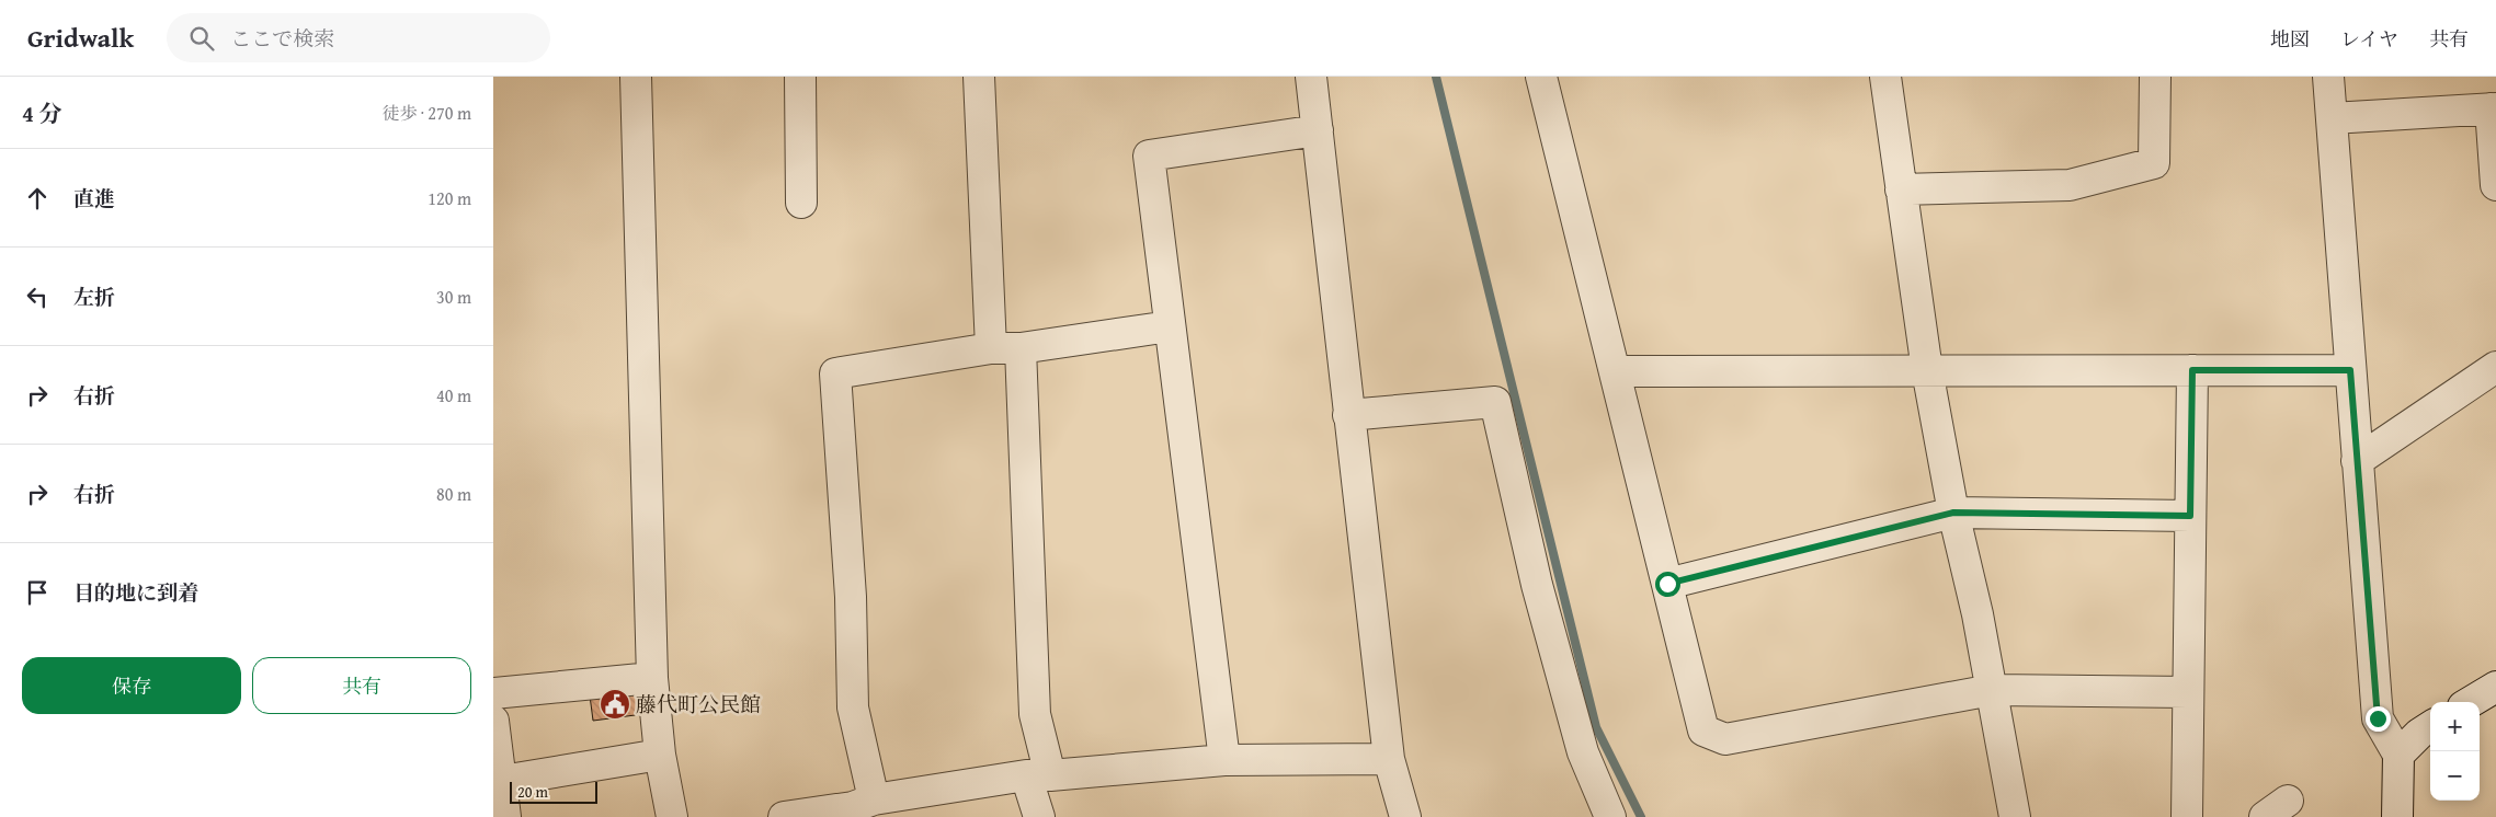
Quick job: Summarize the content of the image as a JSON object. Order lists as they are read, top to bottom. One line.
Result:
{"places":{"public building":["藤代町公民館"]},"scale_bar":"20 m","page":{"header":"Gridwalk","search":"ここで検索","nav":["地図","レイヤ","共有"],"heading":["4 分","徒歩 · 270 m"],"list":[["直進","120 m"],["左折","30 m"],["右折","40 m"],["右折","80 m"],"目的地に到着"],"buttons":["保存","共有"],"map_buttons":["+","−"],"scale":"20 m"}}
